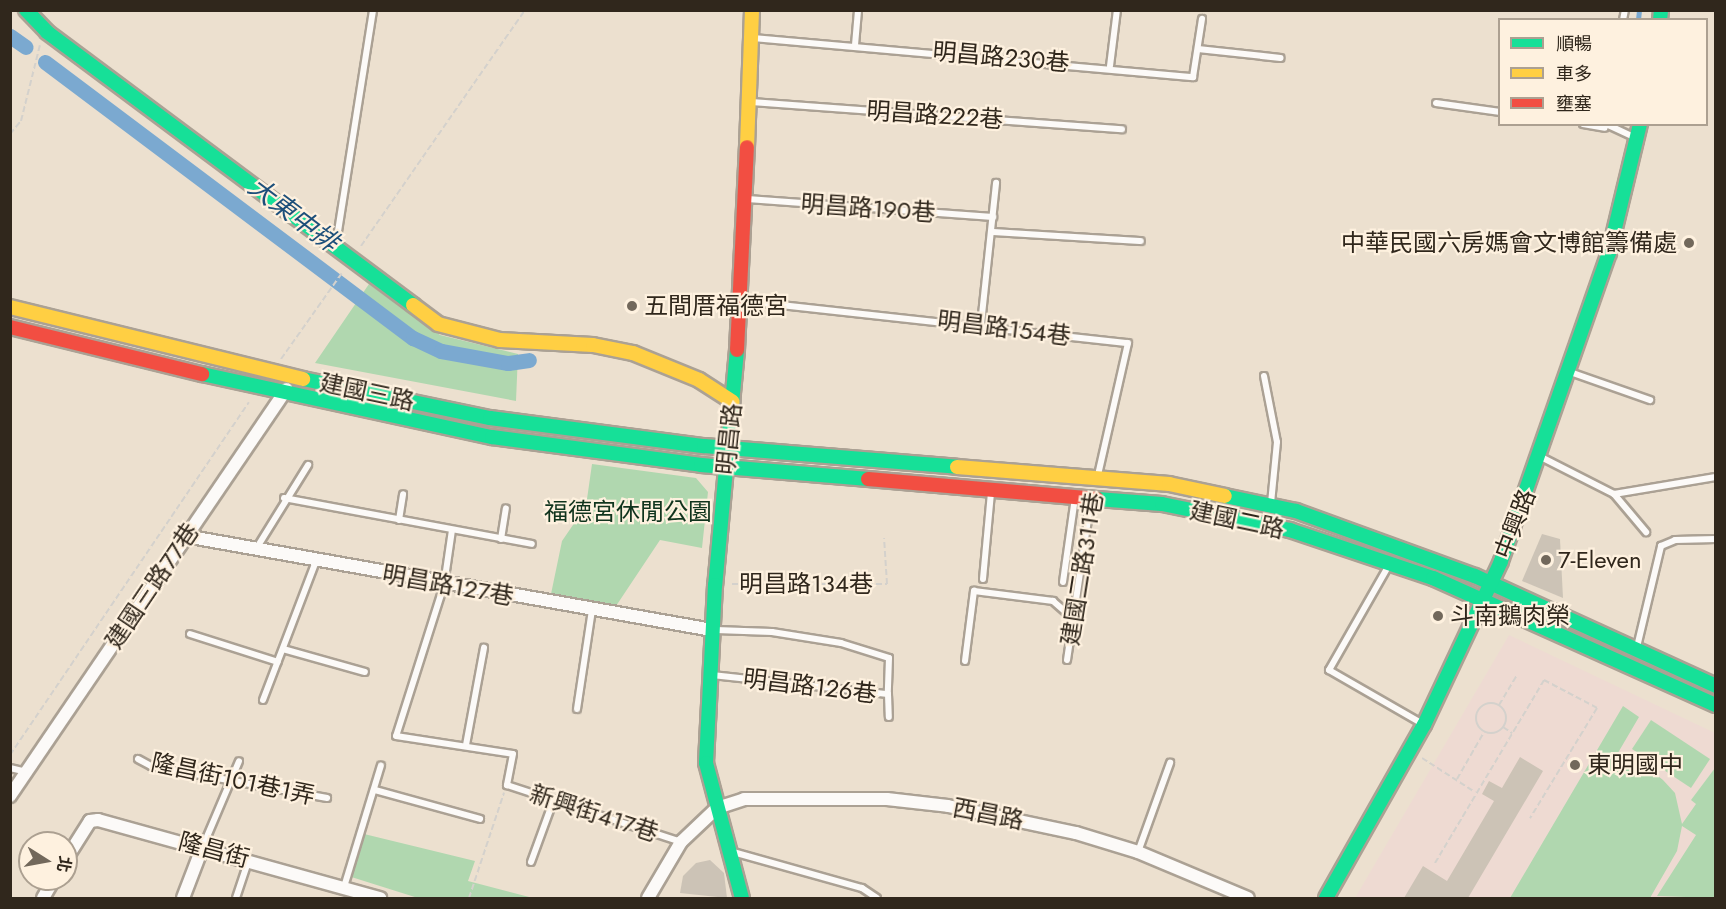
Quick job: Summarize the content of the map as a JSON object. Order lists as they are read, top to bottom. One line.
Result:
{"streets":{"street":["建國三路","明昌路","建國二路","中興路","明昌路127巷","建國三路77巷","西昌路","隆昌街"],"lane":["明昌路230巷","明昌路222巷","明昌路190巷","明昌路154巷","建國二路311巷","明昌路126巷","隆昌街101巷1弄","新興街417巷"],"path":["明昌路134巷"]},"crossings":[["明昌路230巷","明昌路"],["明昌路222巷","明昌路"],["明昌路190巷","明昌路"],["明昌路154巷","明昌路"],["明昌路154巷","建國二路"],["明昌路154巷","建國二路311巷"],["建國三路","明昌路"],["建國三路","建國二路"],["建國三路","建國三路77巷"],["明昌路","建國二路"],["明昌路","明昌路134巷"],["明昌路","明昌路127巷"],["明昌路","明昌路126巷"],["明昌路","西昌路"],["建國二路","中興路"],["建國二路","建國二路311巷"],["明昌路127巷","建國三路77巷"]],"water":["大東中排"],"parks":["福德宮休閒公園"],"places":["中華民國六房媽會文博館籌備處","五間厝福德宮","7-Eleven","斗南鵝肉榮","東明國中"],"legend":["順暢","車多","壅塞"],"north":"right"}
